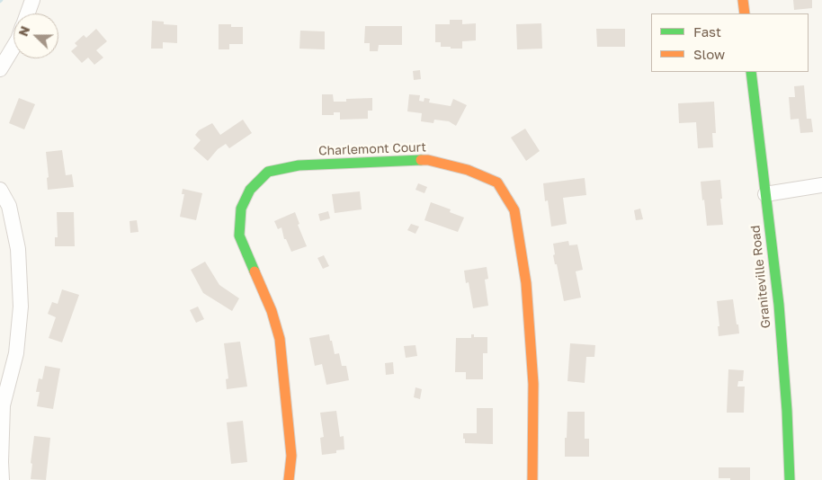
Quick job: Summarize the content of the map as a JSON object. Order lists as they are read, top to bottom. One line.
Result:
{"streets":{"street":["Charlemont Court","Graniteville Road"]},"legend":["Fast","Slow"],"north":"left"}
